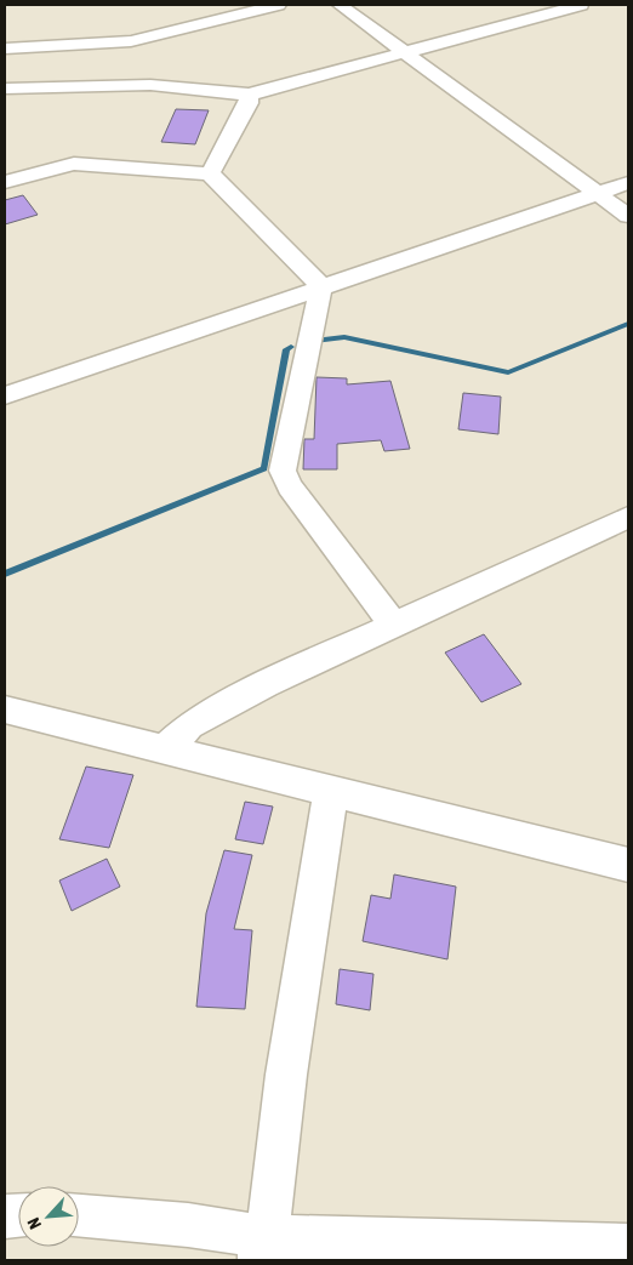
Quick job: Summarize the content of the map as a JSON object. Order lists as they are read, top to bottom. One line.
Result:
{"north":"bottom left"}
